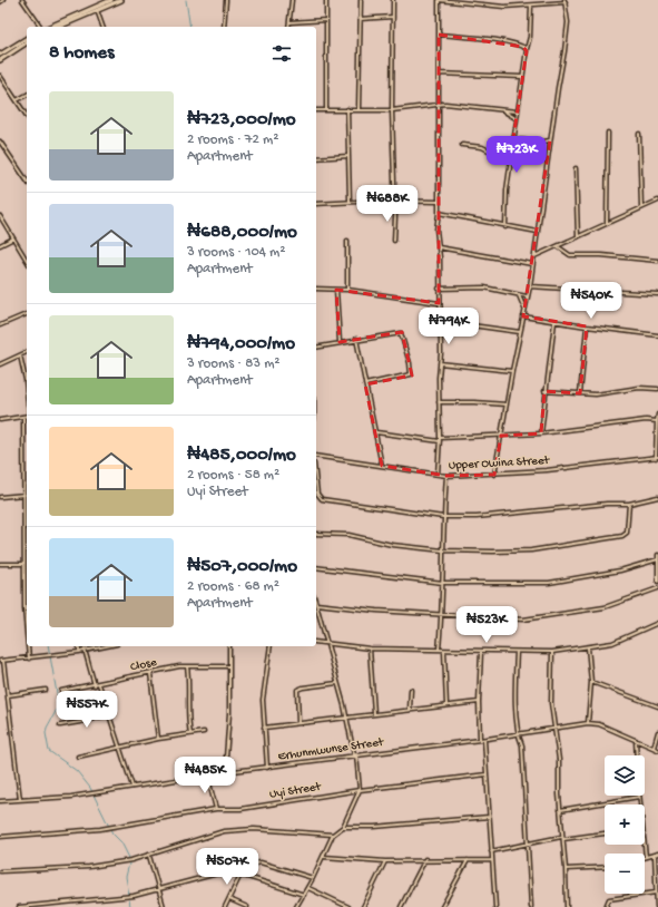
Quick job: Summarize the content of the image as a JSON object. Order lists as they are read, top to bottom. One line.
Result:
{"streets":{"street":["Upper Owina Street","Close","Erhunmwunse Street","Uyi Street"]},"page":{"heading":"8 homes","list":[{"name":"₦723,000/mo","note":"2 rooms · 72 m² · Apartment"},{"name":"₦688,000/mo","note":"3 rooms · 104 m² · Apartment"},{"name":"₦794,000/mo","note":"3 rooms · 83 m² · Apartment"},{"name":"₦485,000/mo","note":"2 rooms · 58 m² · Uyi Street"},{"name":"₦507,000/mo","note":"2 rooms · 68 m² · Apartment"}],"price":["₦723K","₦688K","₦540K","₦794K","₦523K","₦557K","₦485K","₦507K"],"map_buttons":["+","−"]}}
